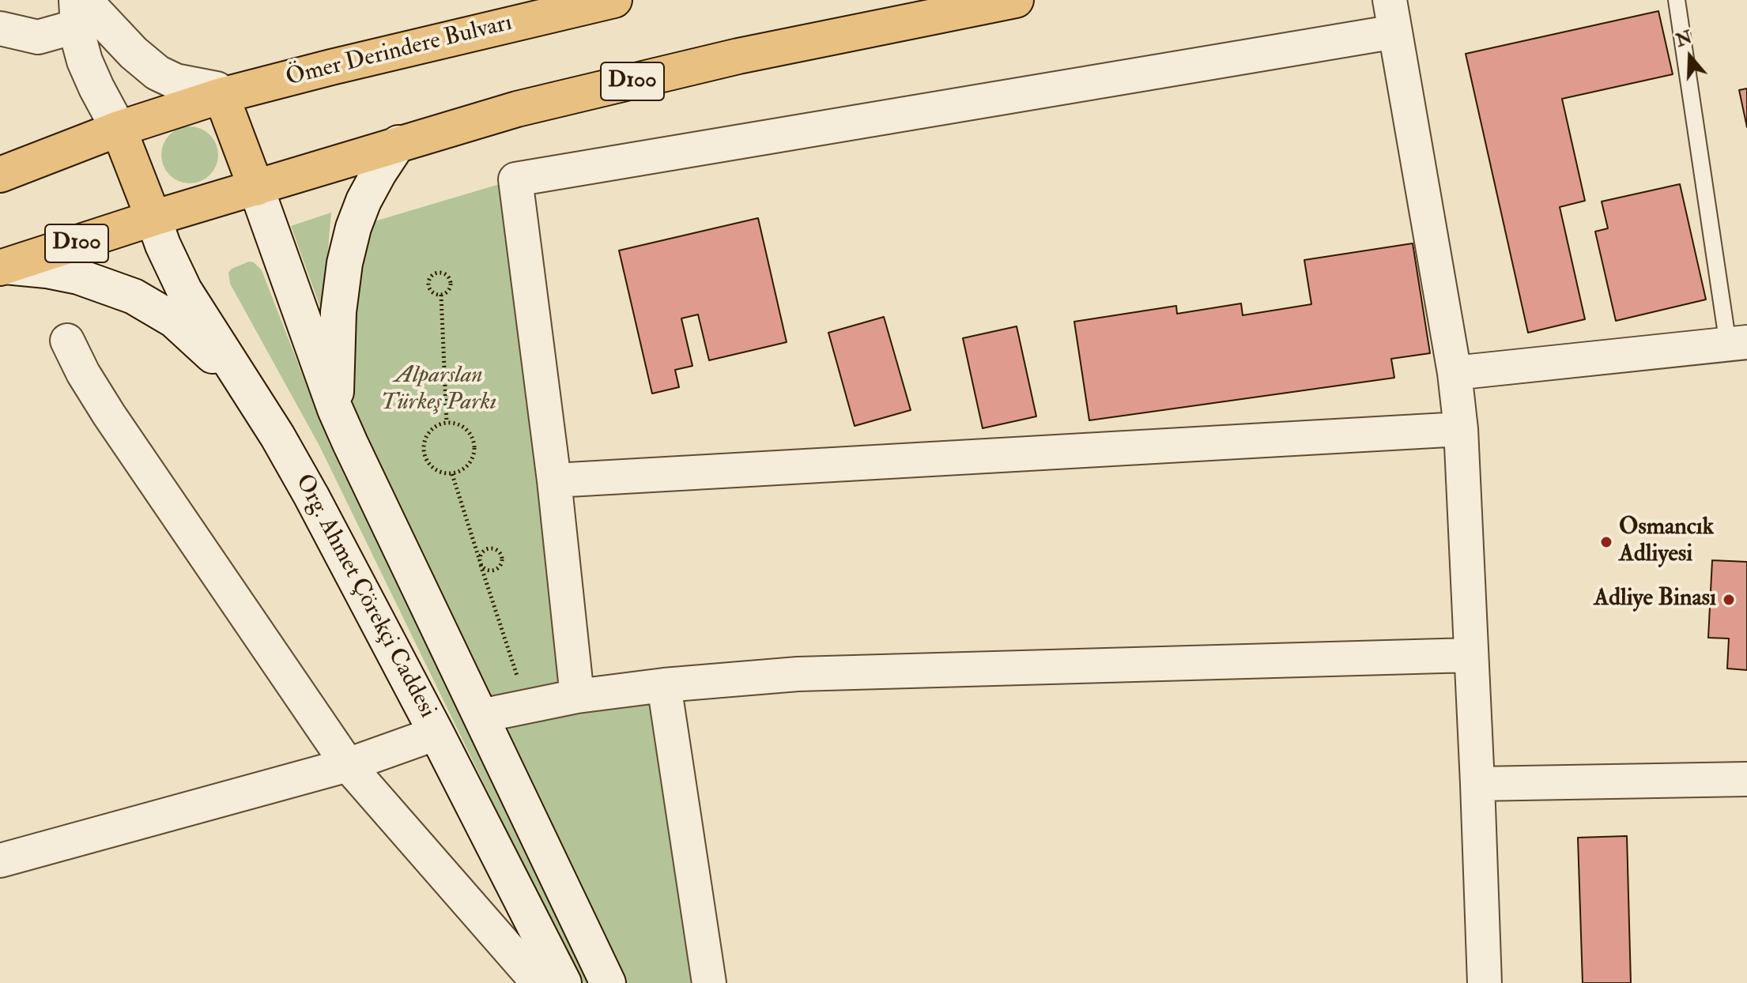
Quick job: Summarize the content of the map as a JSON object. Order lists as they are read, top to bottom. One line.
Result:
{"streets":{"highway":["Ömer Derindere Bulvarı","D100"],"main road":["Org. Ahmet Çörekçi Caddesi"]},"crossings":[["D100","Org. Ahmet Çörekçi Caddesi"]],"parks":["Alparslan Türkeş Parkı"],"places":["Osmancık Adliyesi","Adliye Binası"],"north":"top"}
